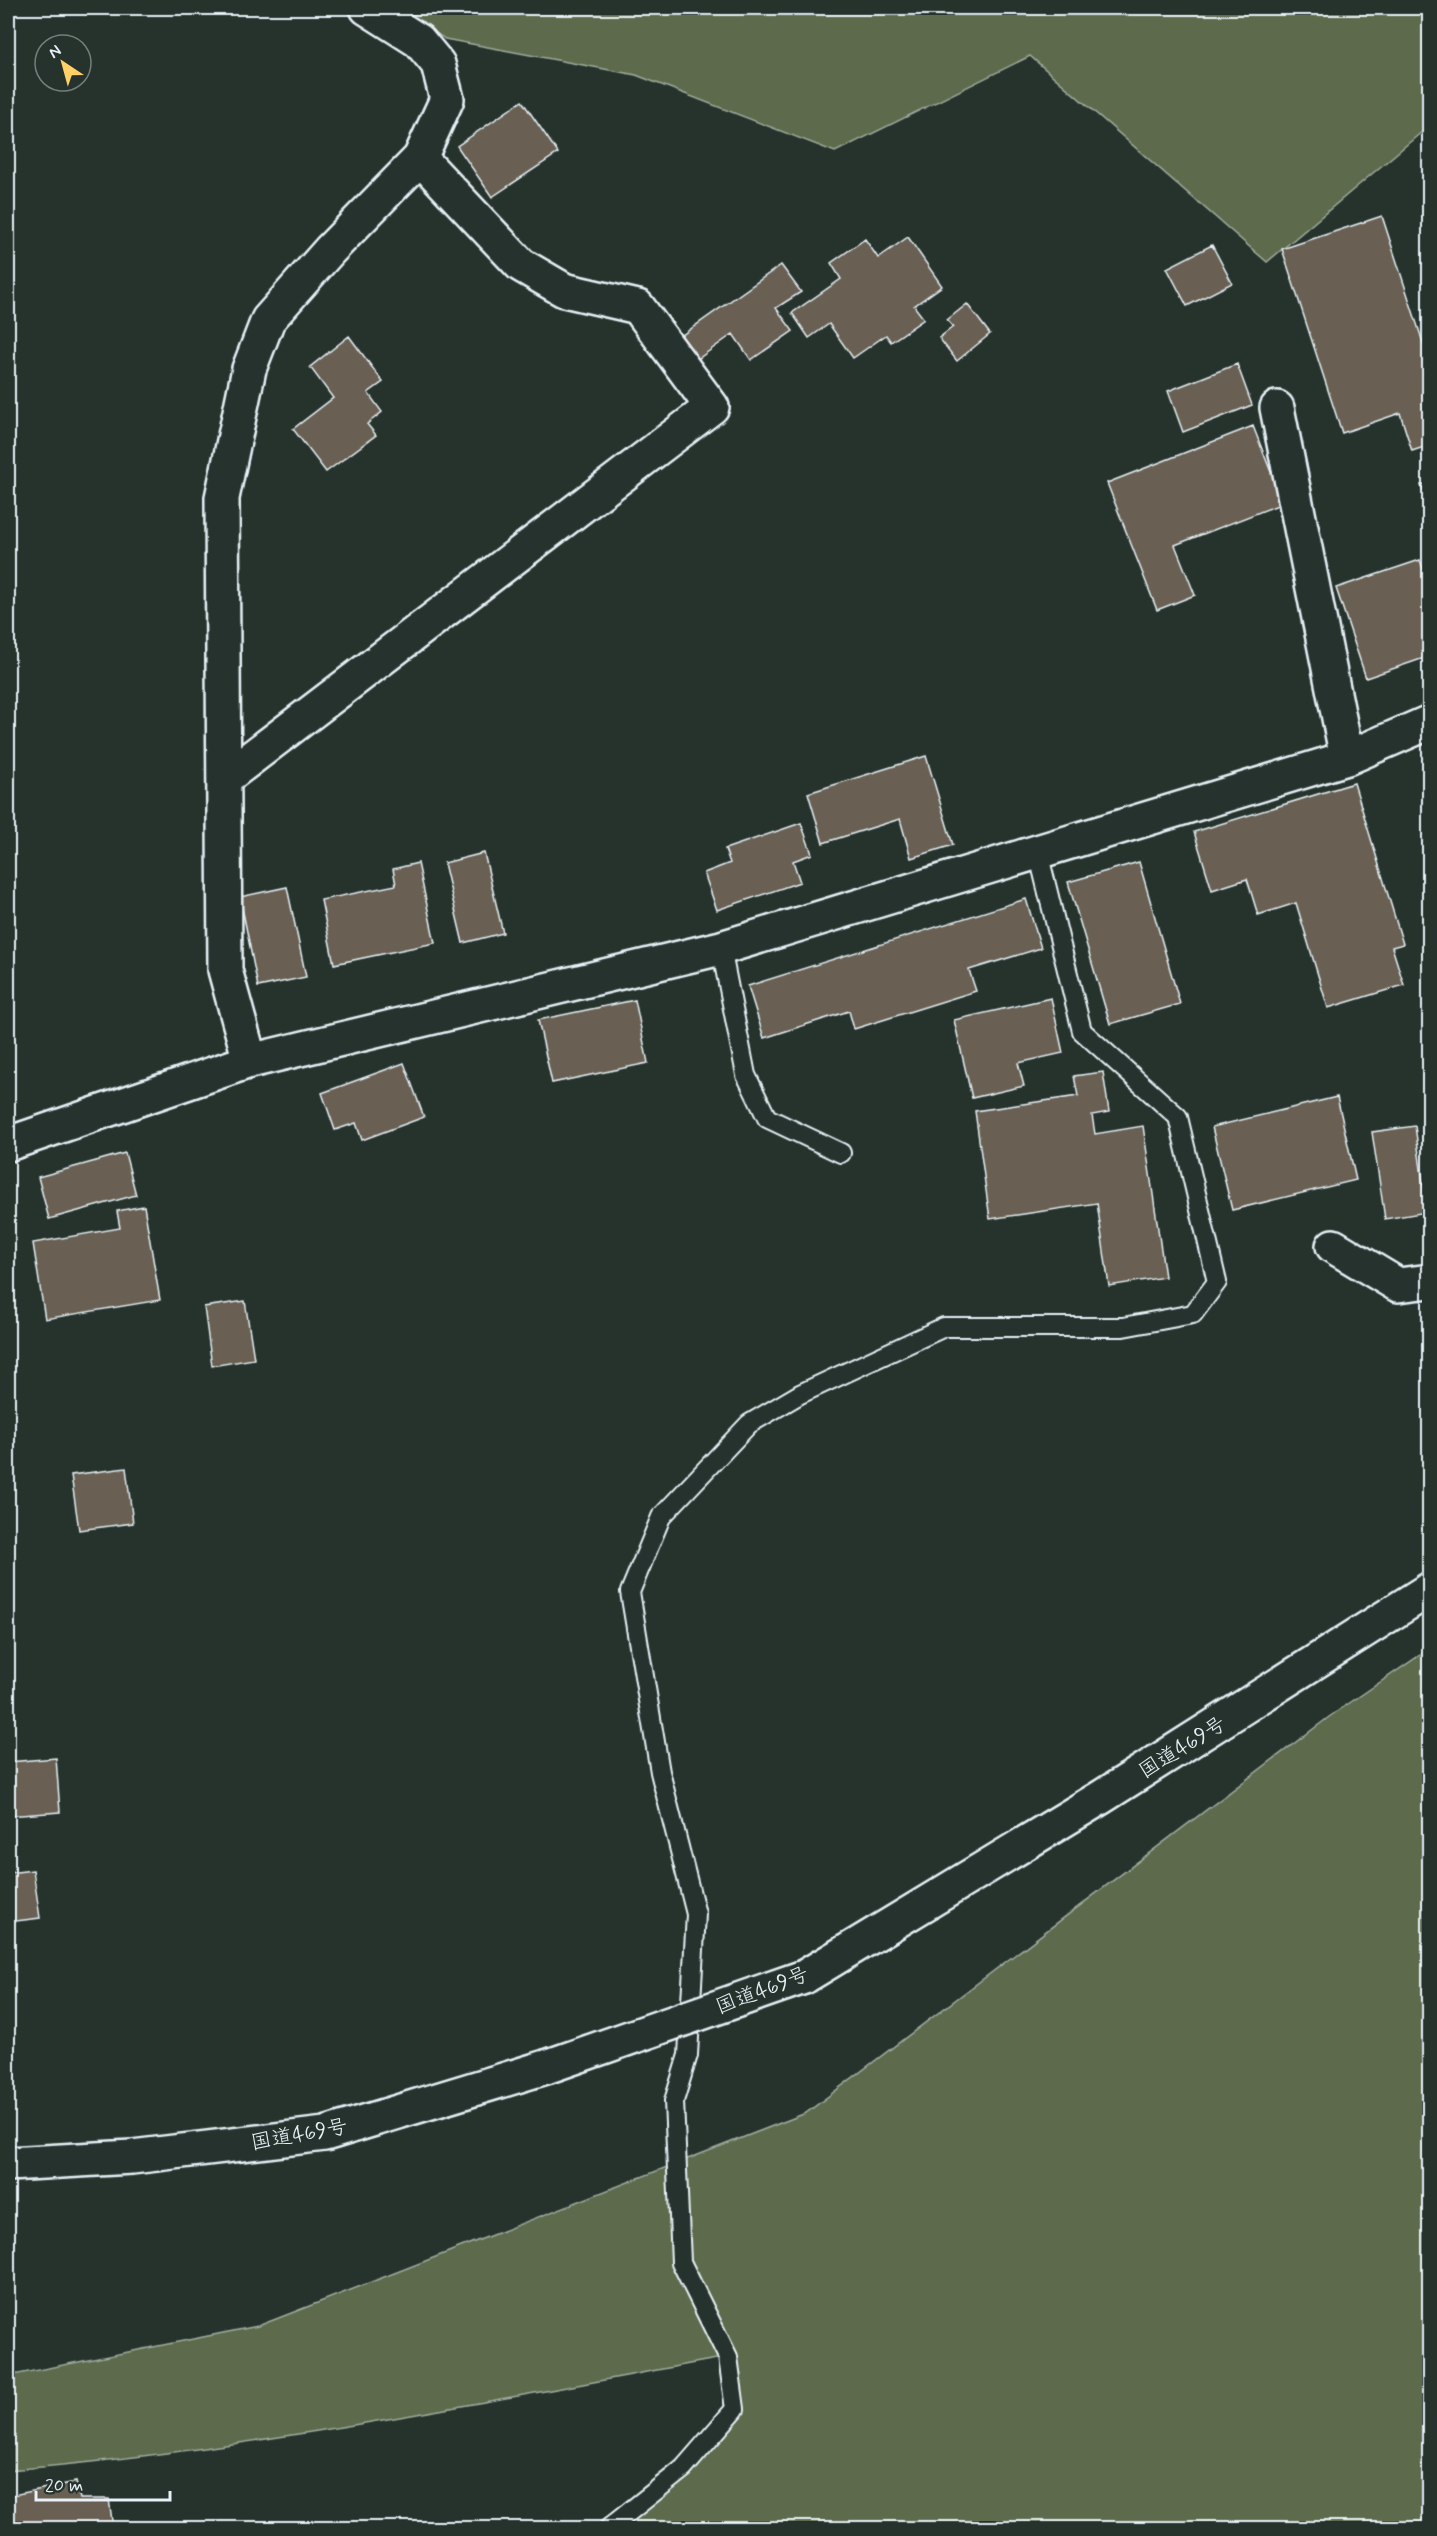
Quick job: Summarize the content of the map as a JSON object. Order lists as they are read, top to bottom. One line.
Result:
{"streets":{"main road":["国道469号"]},"scale_bar":"20 m","north":"top left"}
